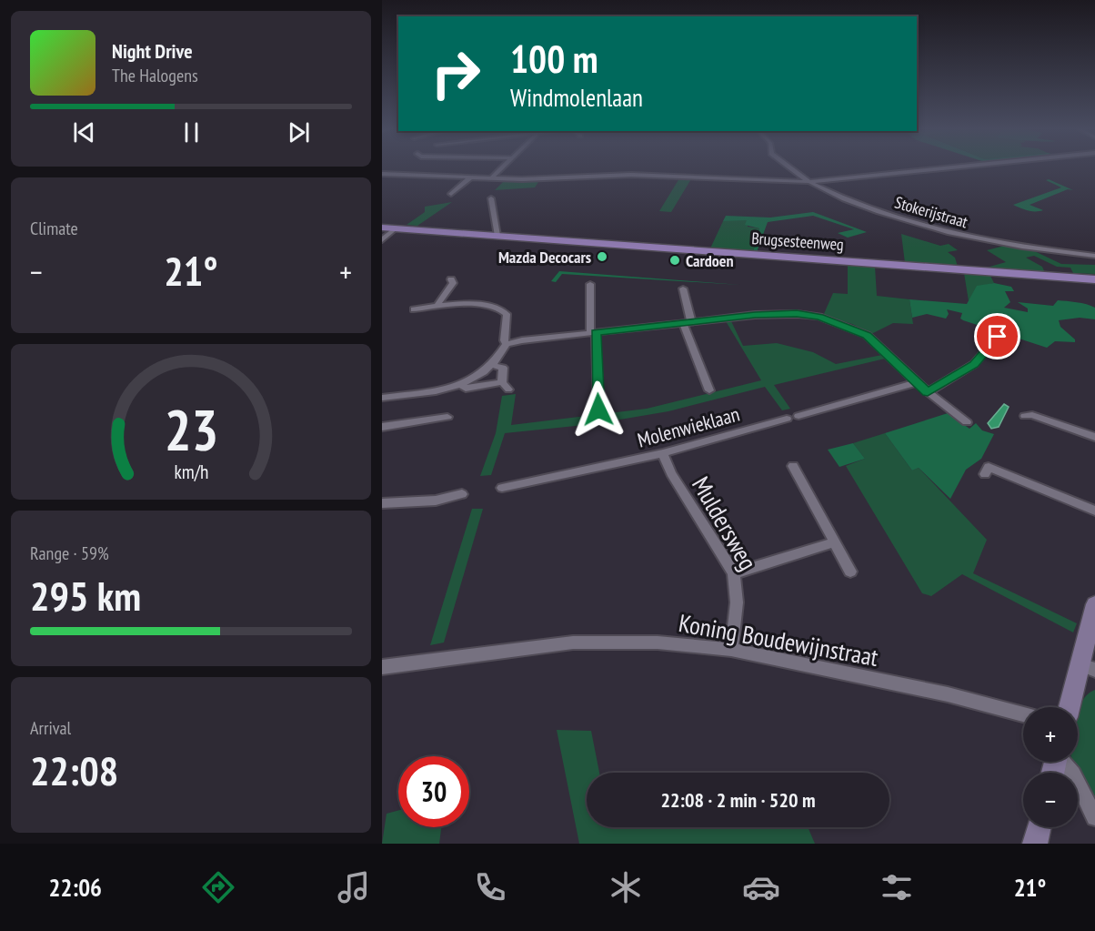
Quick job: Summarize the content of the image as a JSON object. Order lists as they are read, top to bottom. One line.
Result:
{"streets":{"main road":["Brugsesteenweg"],"street":["Stokerijstraat","Molenwieklaan","Muldersweg","Koning Boudewijnstraat"]},"crossings":[["Molenwieklaan","Muldersweg"],["Muldersweg","Koning Boudewijnstraat"]],"places":["Mazda Decocars","Cardoen"],"page":{"turn":["100 m","Windmolenlaan"],"song":["Night Drive","The Halogens"],"tile":["Climate",["Range · 59%","295 km"],["Arrival","22:08"]],"heat":["−","21°","+"],"map_buttons":["+","−"],"limit":"30","trip":"22:08 · 2 min · 520 m","tabs":["22:06","21°"],"gauge":["23","km/h"]}}
